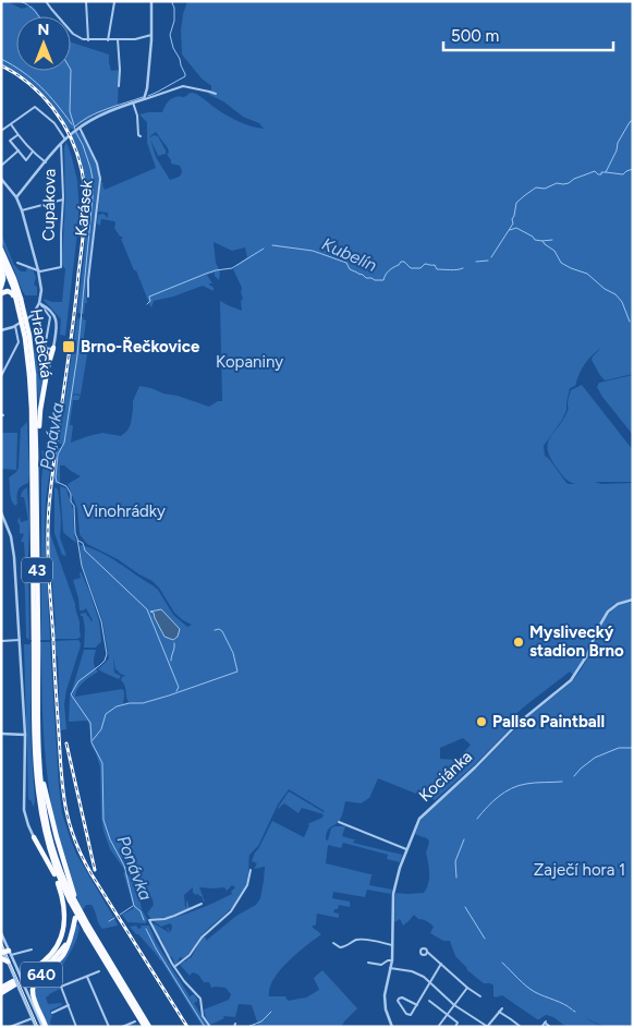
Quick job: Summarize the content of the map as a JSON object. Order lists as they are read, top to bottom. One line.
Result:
{"streets":{"highway":["Hradecká","43","640"],"street":["Cupákova","Karásek","Kociánka"]},"crossings":[["Hradecká","43"],["43","640"]],"water":["Kubelín","Ponávka"],"parks":["Kopaniny","Vinohrádky","Zaječí hora 1"],"places":{"transit":["Brno-Řečkovice"],"other":["Myslivecký stadion Brno","Pallso Paintball"]},"scale_bar":"500 m","north":"top"}
